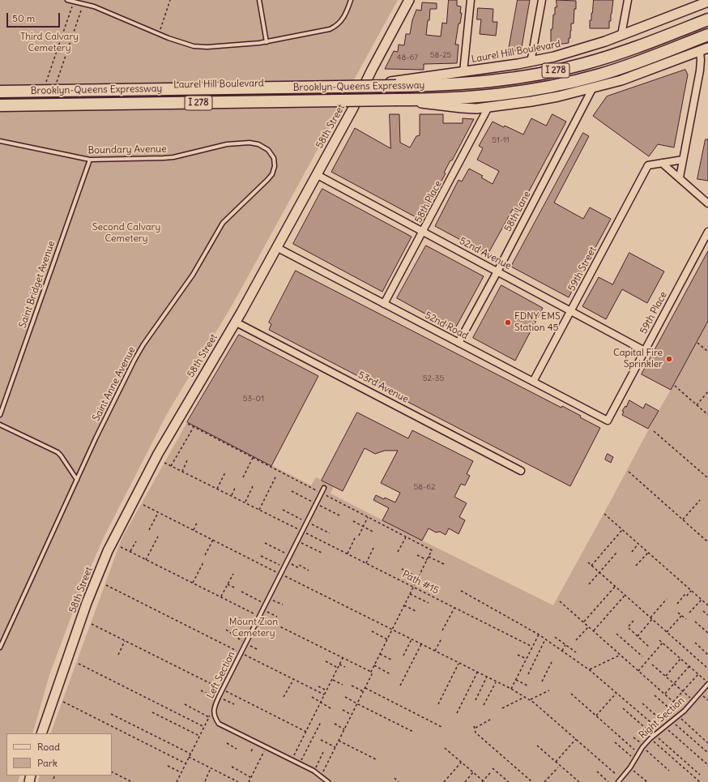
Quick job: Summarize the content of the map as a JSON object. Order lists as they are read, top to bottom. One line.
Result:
{"streets":{"highway":["I 278","Brooklyn-Queens Expressway"],"main road":["Laurel Hill Boulevard","58th Street"],"street":["58th Place","58th Lane","52nd Avenue","59th Street","59th Place","52nd Road","53rd Avenue"],"lane":["Boundary Avenue","Saint Bridget Avenue","Saint Anne Avenue","Left Section","Right Section"],"path":["Path #15"]},"crossings":[["Laurel Hill Boulevard","58th Street"],["Laurel Hill Boulevard","58th Place"],["Laurel Hill Boulevard","58th Lane"],["58th Street","52nd Avenue"],["58th Street","52nd Road"],["58th Street","53rd Avenue"],["Boundary Avenue","Saint Bridget Avenue"],["Boundary Avenue","Saint Anne Avenue"],["58th Place","52nd Avenue"],["58th Place","52nd Road"],["58th Lane","52nd Avenue"],["58th Lane","52nd Road"],["52nd Avenue","59th Street"],["52nd Avenue","59th Place"],["59th Street","52nd Road"],["59th Place","52nd Road"],["Path #15","Left Section"]],"parks":["Third Calvary Cemetery","Second Calvary Cemetery","Mount Zion Cemetery"],"places":["FDNY EMS Station 45","Capital Fire Sprinkler"],"house_numbers":["58-25","48-67","51-11","52-35","53-01","58-62"],"legend":["Road","Park"],"scale_bar":"50 m"}
